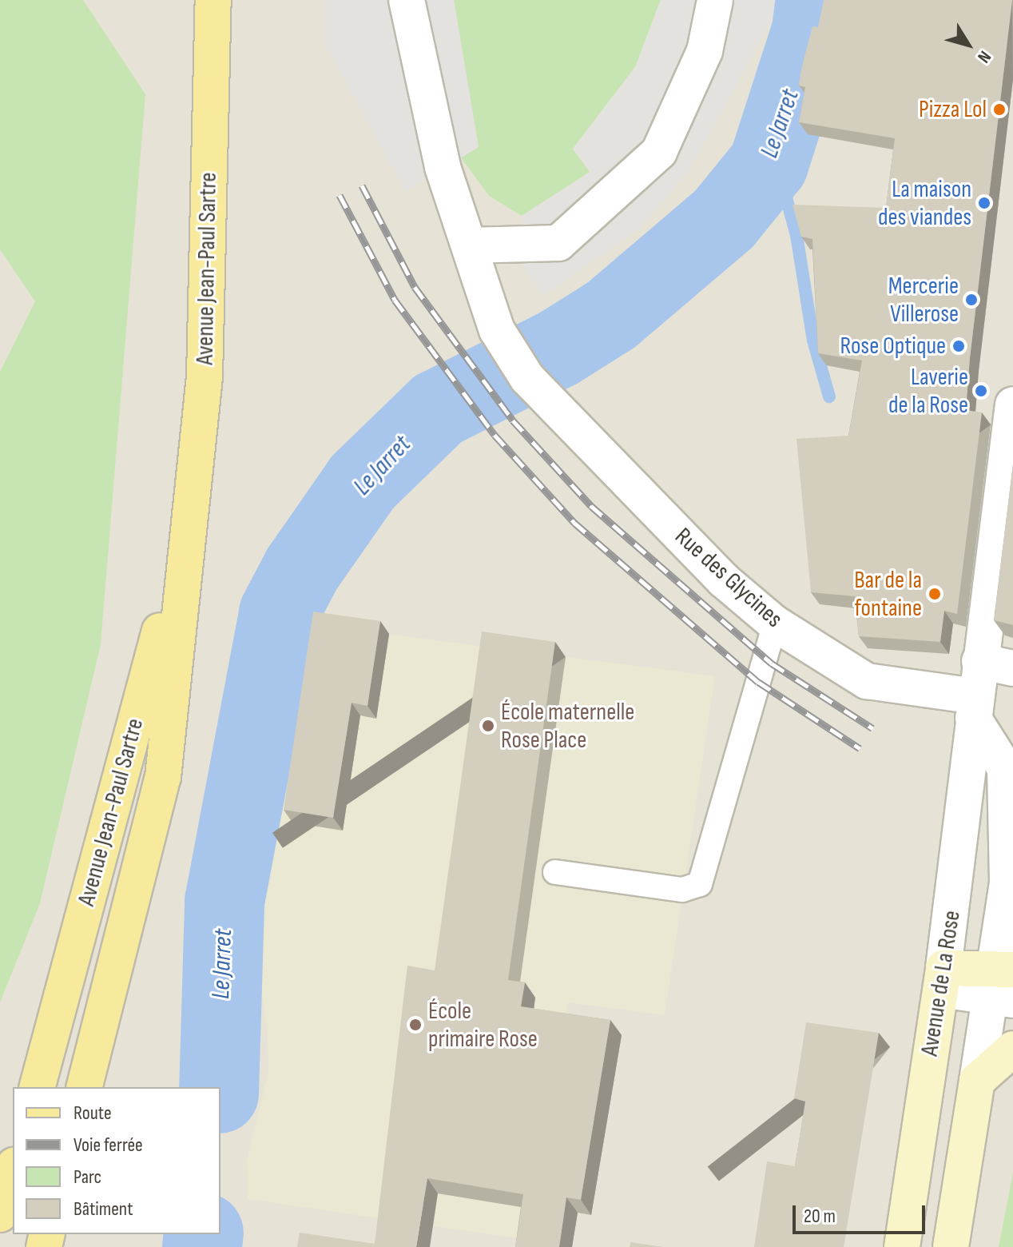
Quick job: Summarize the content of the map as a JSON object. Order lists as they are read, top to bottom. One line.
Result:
{"streets":{"main road":["Avenue Jean-Paul Sartre"],"street":["Rue des Glycines","Avenue de La Rose"]},"crossings":[["Rue des Glycines","Avenue de La Rose"]],"water":["Le Jarret"],"places":["Pizza Lol","La maison des viandes","Mercerie Villerose","Rose Optique","Laverie de la Rose","Bar de la fontaine","École maternelle Rose Place","École primaire Rose"],"legend":["Route","Voie ferrée","Parc","Bâtiment"],"scale_bar":"20 m","north":"bottom right"}
